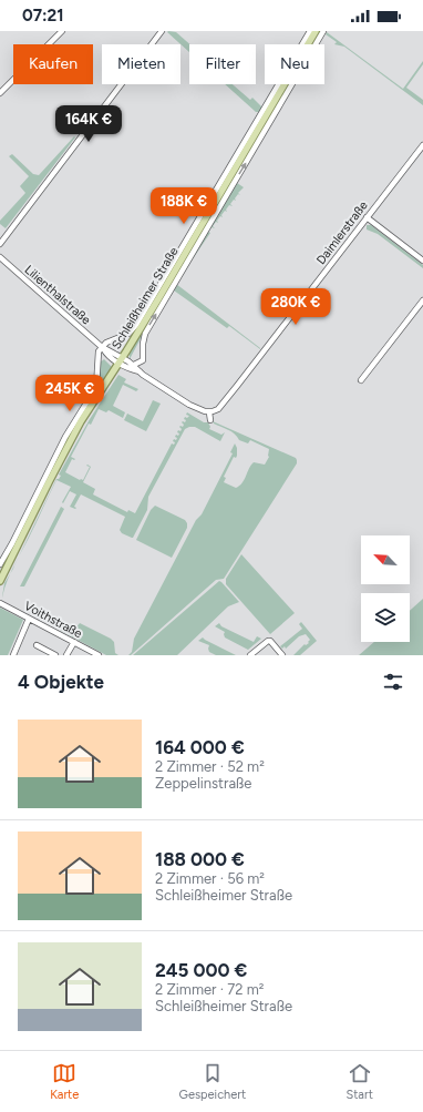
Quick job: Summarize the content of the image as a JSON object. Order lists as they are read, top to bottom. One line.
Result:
{"streets":{"main road":["Schleißheimer Straße"],"street":["Daimlerstraße","Lilienthalstraße","Voithstraße"]},"crossings":[["Lilienthalstraße","Schleißheimer Straße"]],"north":"top left","page":{"status":"07:21","chip":["Kaufen","Mieten","Filter","Neu"],"price":["164K €","188K €","280K €","245K €"],"heading":"4 Objekte","list":[{"name":"164 000 €","note":"2 Zimmer · 52 m² · Zeppelinstraße"},{"name":"188 000 €","note":"2 Zimmer · 56 m² · Schleißheimer Straße"},{"name":"245 000 €","note":"2 Zimmer · 72 m² · Schleißheimer Straße"}],"tabs":["Karte","Gespeichert","Start"]}}
